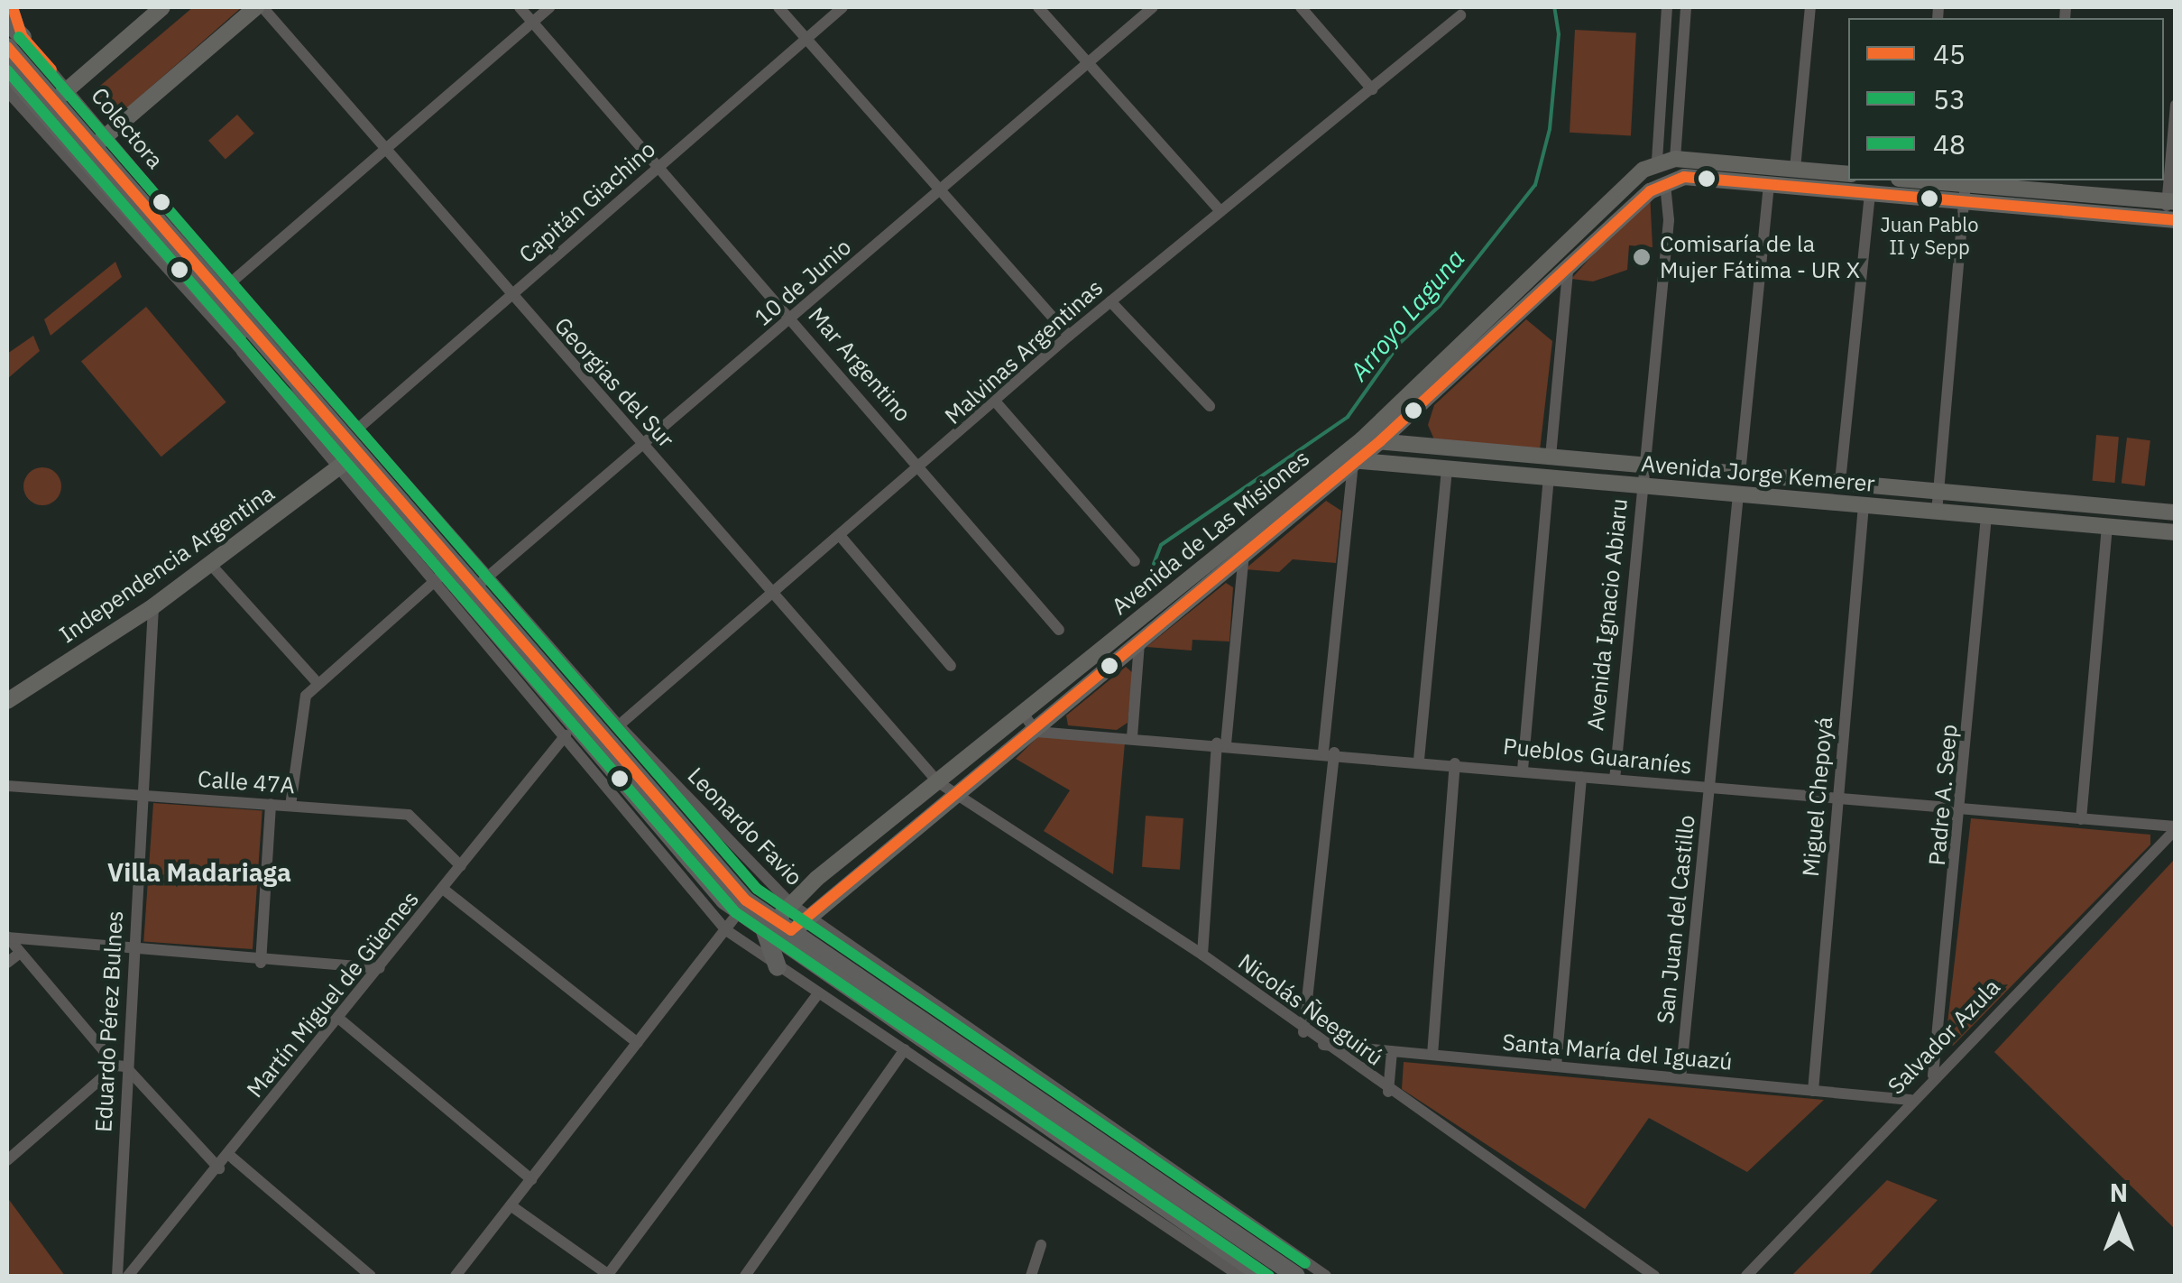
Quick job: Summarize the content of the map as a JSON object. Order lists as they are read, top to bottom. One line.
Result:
{"streets":{"main road":["Avenida Jorge Kemerer","Avenida de Las Misiones","Independencia Argentina","Avenida Ignacio Abiaru"],"street":["Colectora","Capitán Giachino","10 de Junio","Malvinas Argentinas","Mar Argentino","Georgias del Sur","Pueblos Guaraníes","Calle 47A","Padre A. Seep","Miguel Chepoyá","Leonardo Favio","San Juan del Castillo","Martín Miguel de Güemes","Nicolás Ñeeguirú","Eduardo Pérez Bulnes","Salvador Azula","Santa María del Iguazú"]},"crossings":[["Colectora","Independencia Argentina"],["Colectora","Leonardo Favio"],["Capitán Giachino","Mar Argentino"],["Capitán Giachino","Georgias del Sur"],["Capitán Giachino","Leonardo Favio"],["10 de Junio","Mar Argentino"],["10 de Junio","Georgias del Sur"],["10 de Junio","Leonardo Favio"],["Malvinas Argentinas","Mar Argentino"],["Malvinas Argentinas","Georgias del Sur"],["Malvinas Argentinas","Leonardo Favio"],["Georgias del Sur","Avenida de Las Misiones"],["Georgias del Sur","Nicolás Ñeeguirú"],["Avenida Jorge Kemerer","Avenida de Las Misiones"],["Avenida Jorge Kemerer","Avenida Ignacio Abiaru"],["Avenida Jorge Kemerer","Padre A. Seep"],["Avenida Jorge Kemerer","Miguel Chepoyá"],["Avenida Jorge Kemerer","San Juan del Castillo"],["Avenida de Las Misiones","Avenida Ignacio Abiaru"],["Avenida de Las Misiones","Pueblos Guaraníes"],["Avenida de Las Misiones","Leonardo Favio"],["Avenida de Las Misiones","Nicolás Ñeeguirú"],["Independencia Argentina","Eduardo Pérez Bulnes"],["Avenida Ignacio Abiaru","Pueblos Guaraníes"],["Pueblos Guaraníes","Padre A. Seep"],["Pueblos Guaraníes","Miguel Chepoyá"],["Pueblos Guaraníes","San Juan del Castillo"],["Pueblos Guaraníes","Salvador Azula"],["Calle 47A","Martín Miguel de Güemes"],["Calle 47A","Eduardo Pérez Bulnes"],["Padre A. Seep","Salvador Azula"],["Miguel Chepoyá","Santa María del Iguazú"],["San Juan del Castillo","Santa María del Iguazú"],["Nicolás Ñeeguirú","Santa María del Iguazú"],["Salvador Azula","Santa María del Iguazú"]],"districts":["Villa Madariaga"],"water":["Arroyo Laguna"],"places":["Juan Pablo II y Sepp","Comisaría de la Mujer Fátima - UR X"],"lines":["transit line 45","transit line 48","transit line 53"],"legend":["45","53","48"],"north":"top"}
